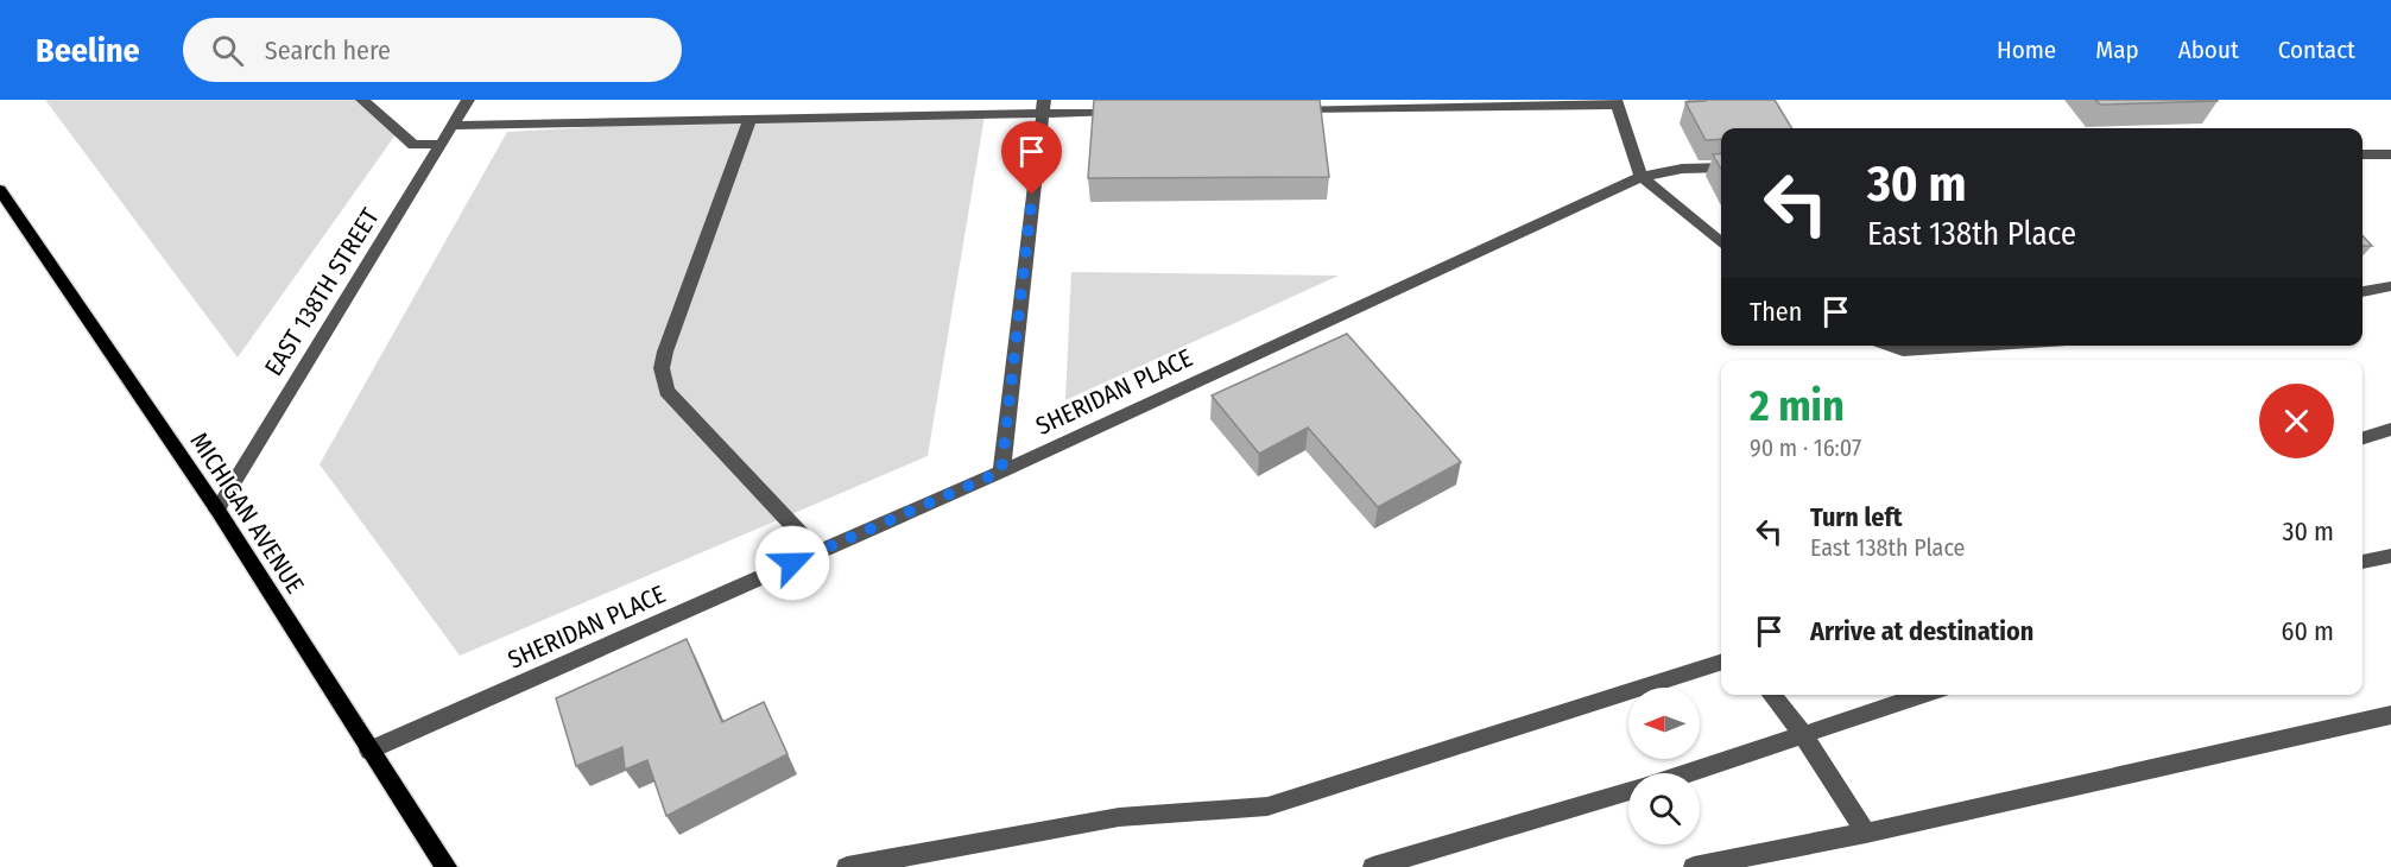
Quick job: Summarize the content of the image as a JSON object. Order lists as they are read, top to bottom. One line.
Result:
{"streets":{"main road":["MICHIGAN AVENUE"],"street":["EAST 138TH STREET","SHERIDAN PLACE"]},"crossings":[["EAST 138TH STREET","MICHIGAN AVENUE"],["SHERIDAN PLACE","MICHIGAN AVENUE"]],"north":"left","page":{"header":"Beeline","search":"Search here","nav":["Home","Map","About","Contact"],"turn":["30 m","East 138th Place"],"then":"Then","heading":["2 min","90 m · 16:07"],"list":[{"name":"Turn left","note":"East 138th Place","value":"30 m"},{"name":"Arrive at destination","value":"60 m"}]}}
